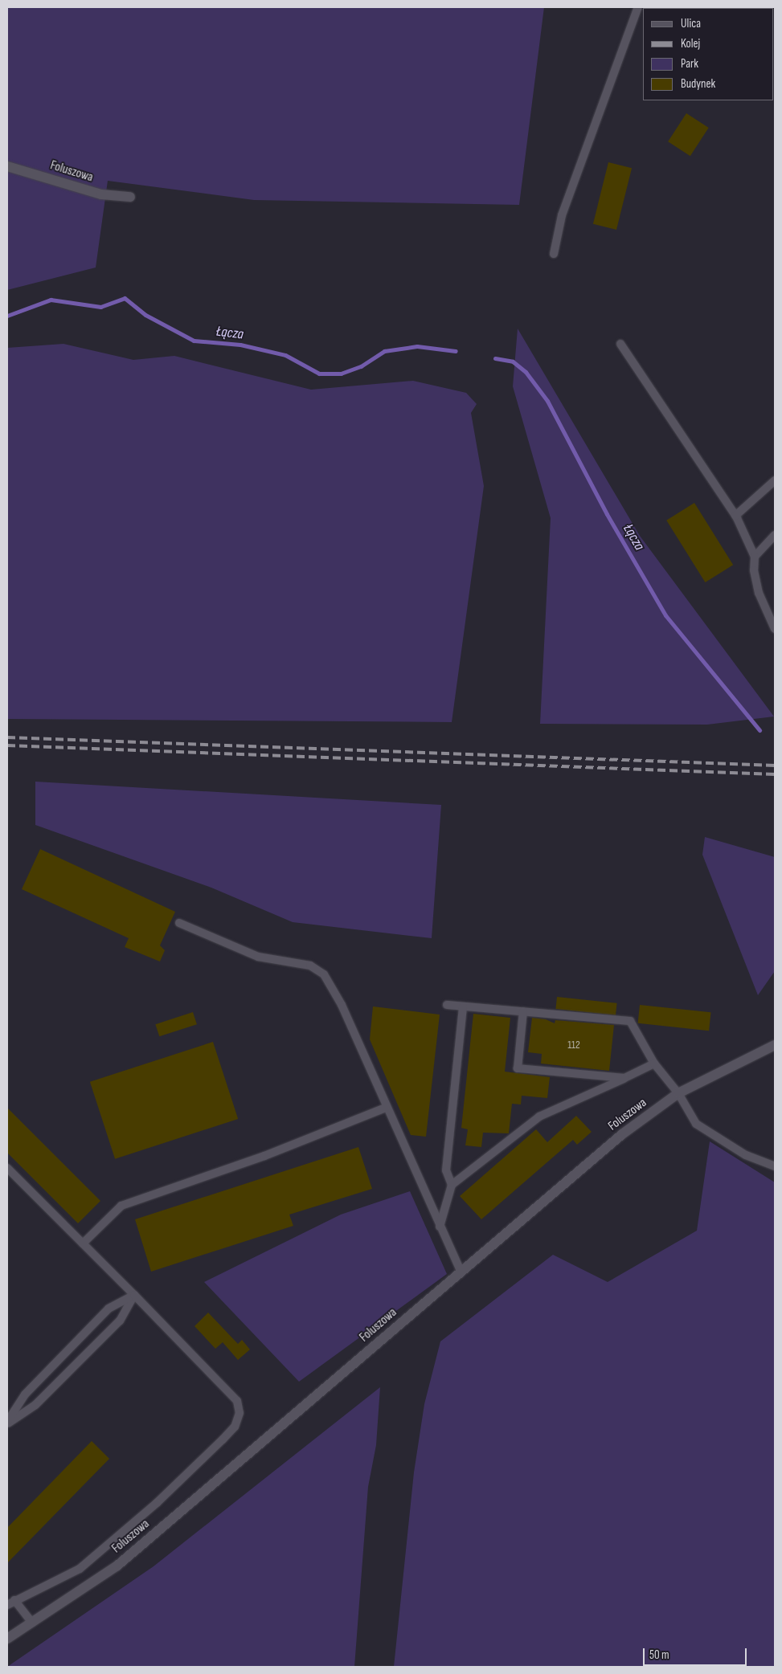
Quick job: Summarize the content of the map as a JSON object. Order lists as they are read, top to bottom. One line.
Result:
{"streets":{"street":["Foluszowa"]},"water":["Łącza"],"house_numbers":["112"],"legend":["Ulica","Kolej","Park","Budynek"],"scale_bar":"50 m"}
